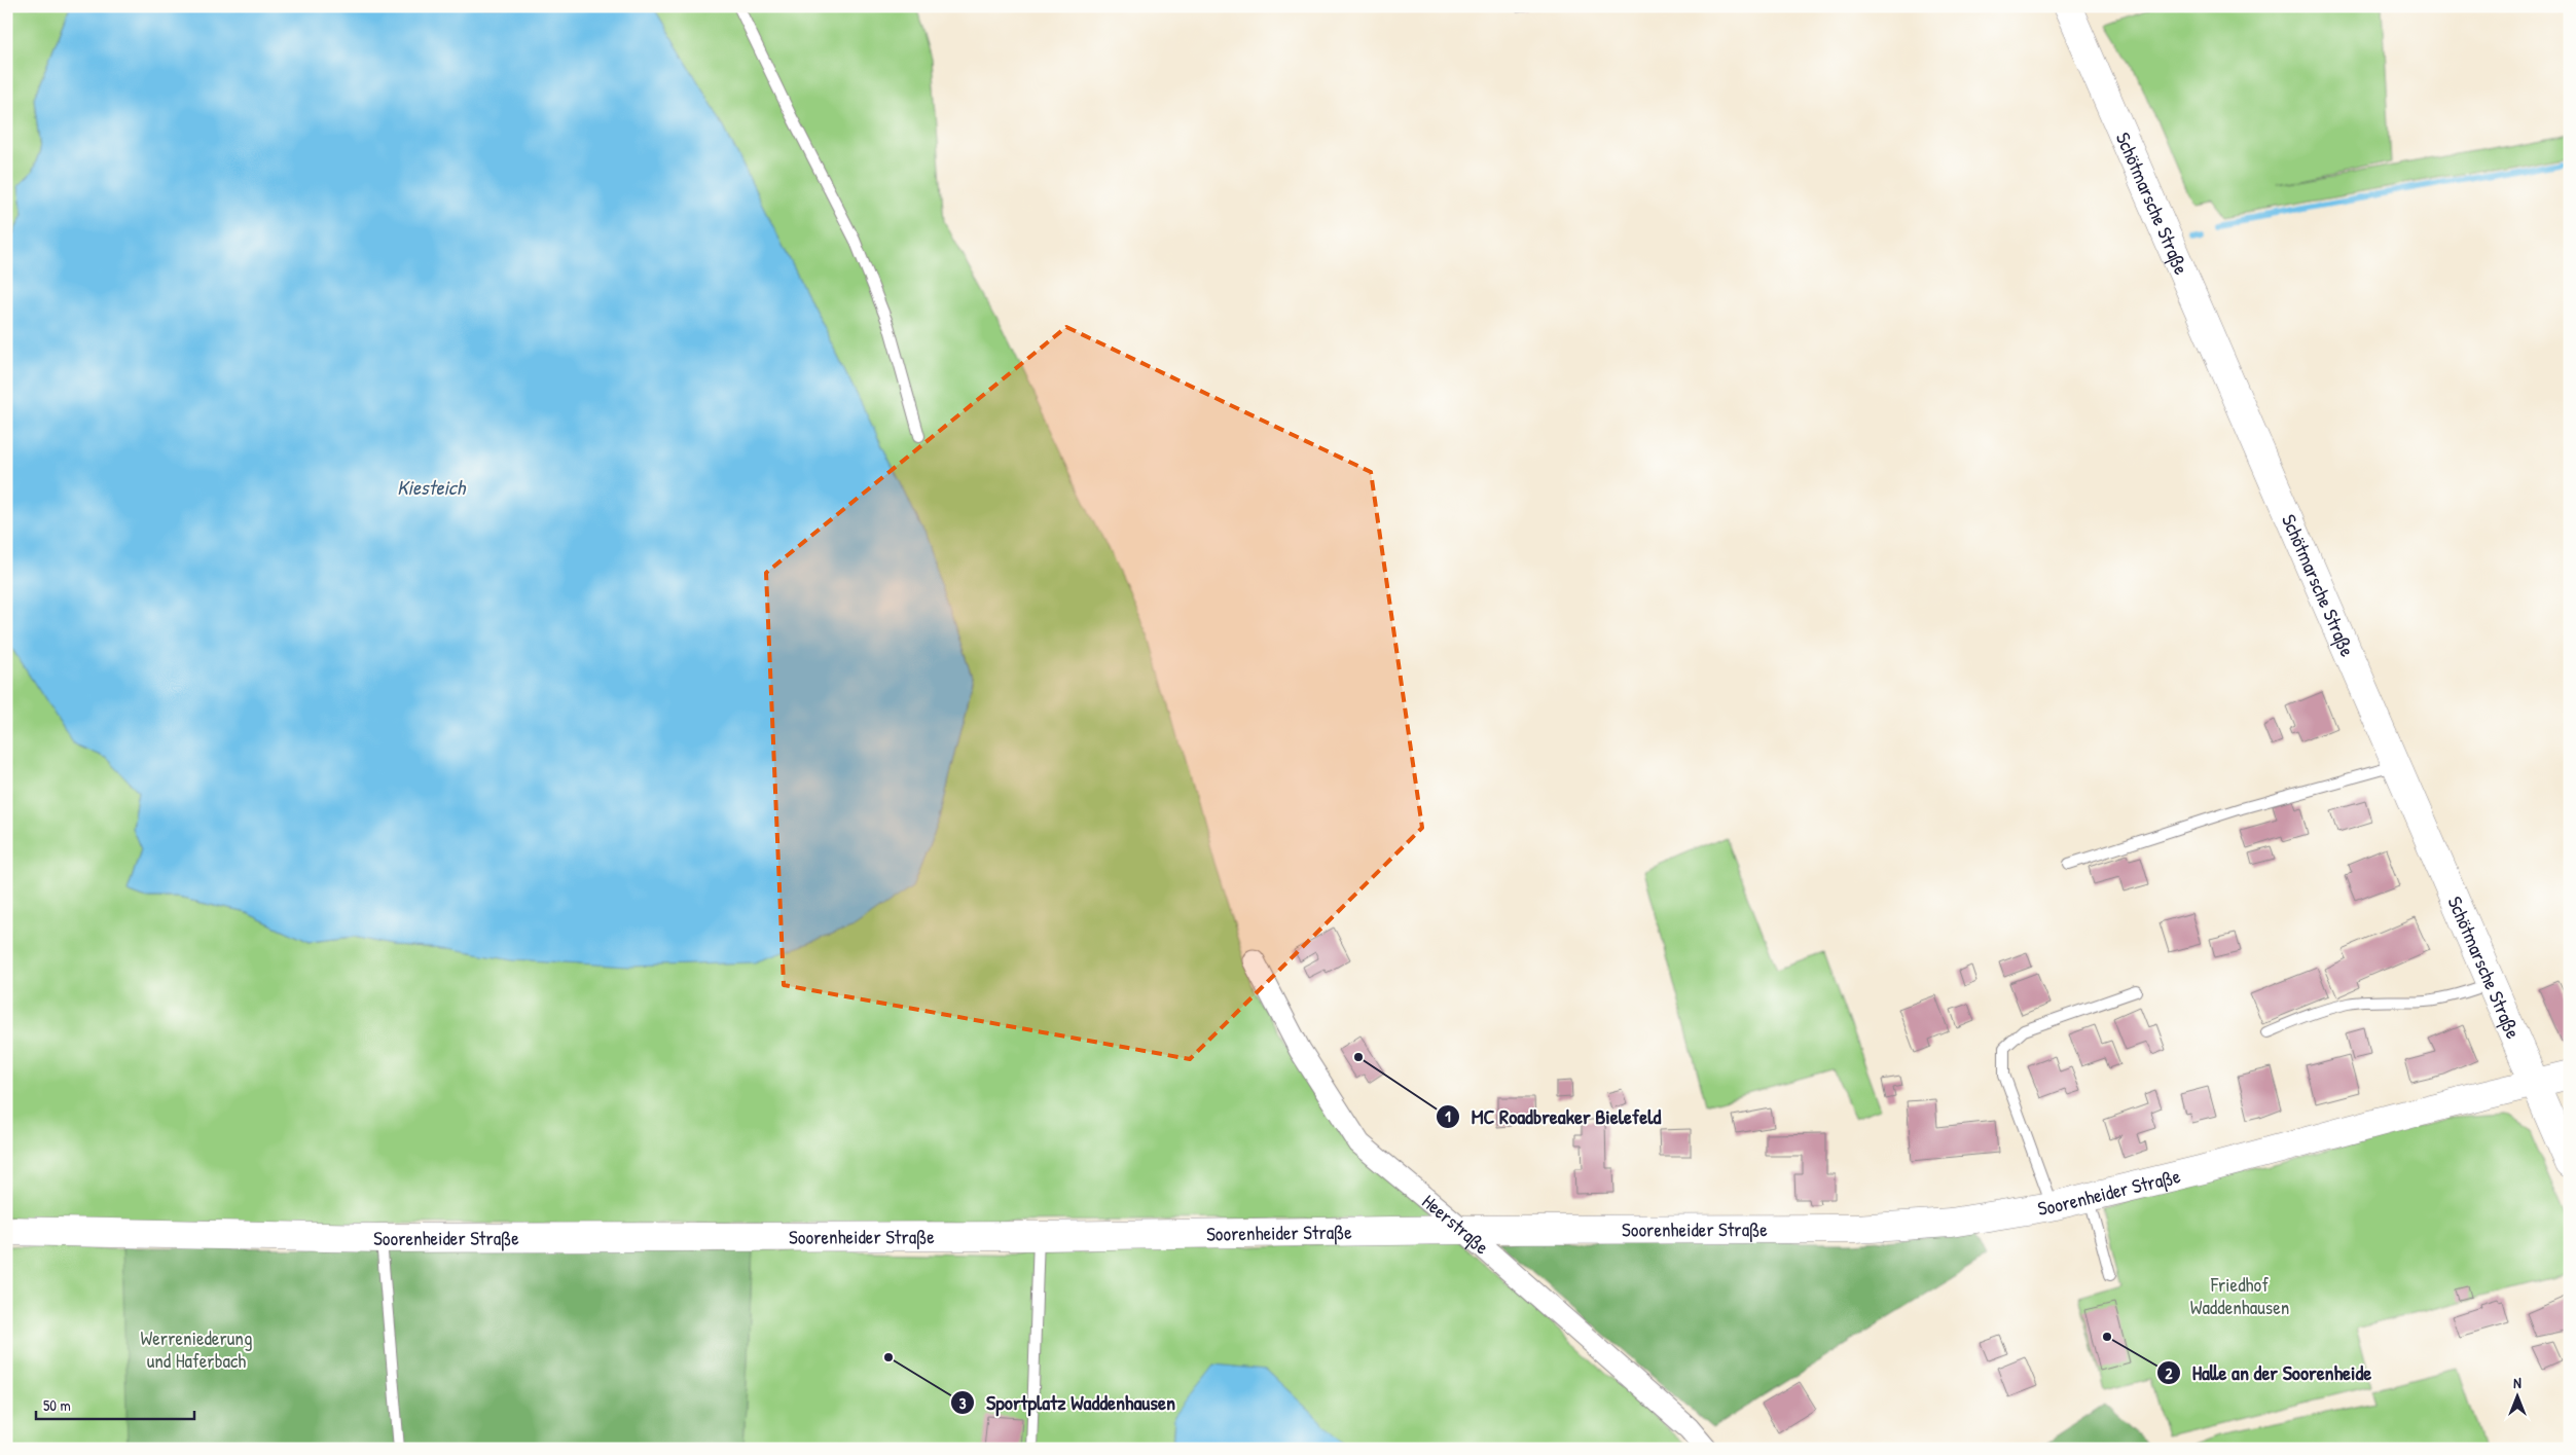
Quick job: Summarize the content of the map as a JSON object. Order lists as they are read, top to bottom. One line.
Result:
{"streets":{"main road":["Schötmarsche Straße","Soorenheider Straße"],"street":["Heerstraße"]},"crossings":[["Schötmarsche Straße","Soorenheider Straße"],["Soorenheider Straße","Heerstraße"]],"water":["Kiesteich"],"parks":["Friedhof Waddenhausen","Werreniederung und Haferbach"],"places":["MC Roadbreaker Bielefeld","Halle an der Soorenheide","Sportplatz Waddenhausen"],"scale_bar":"50 m","north":"top"}
